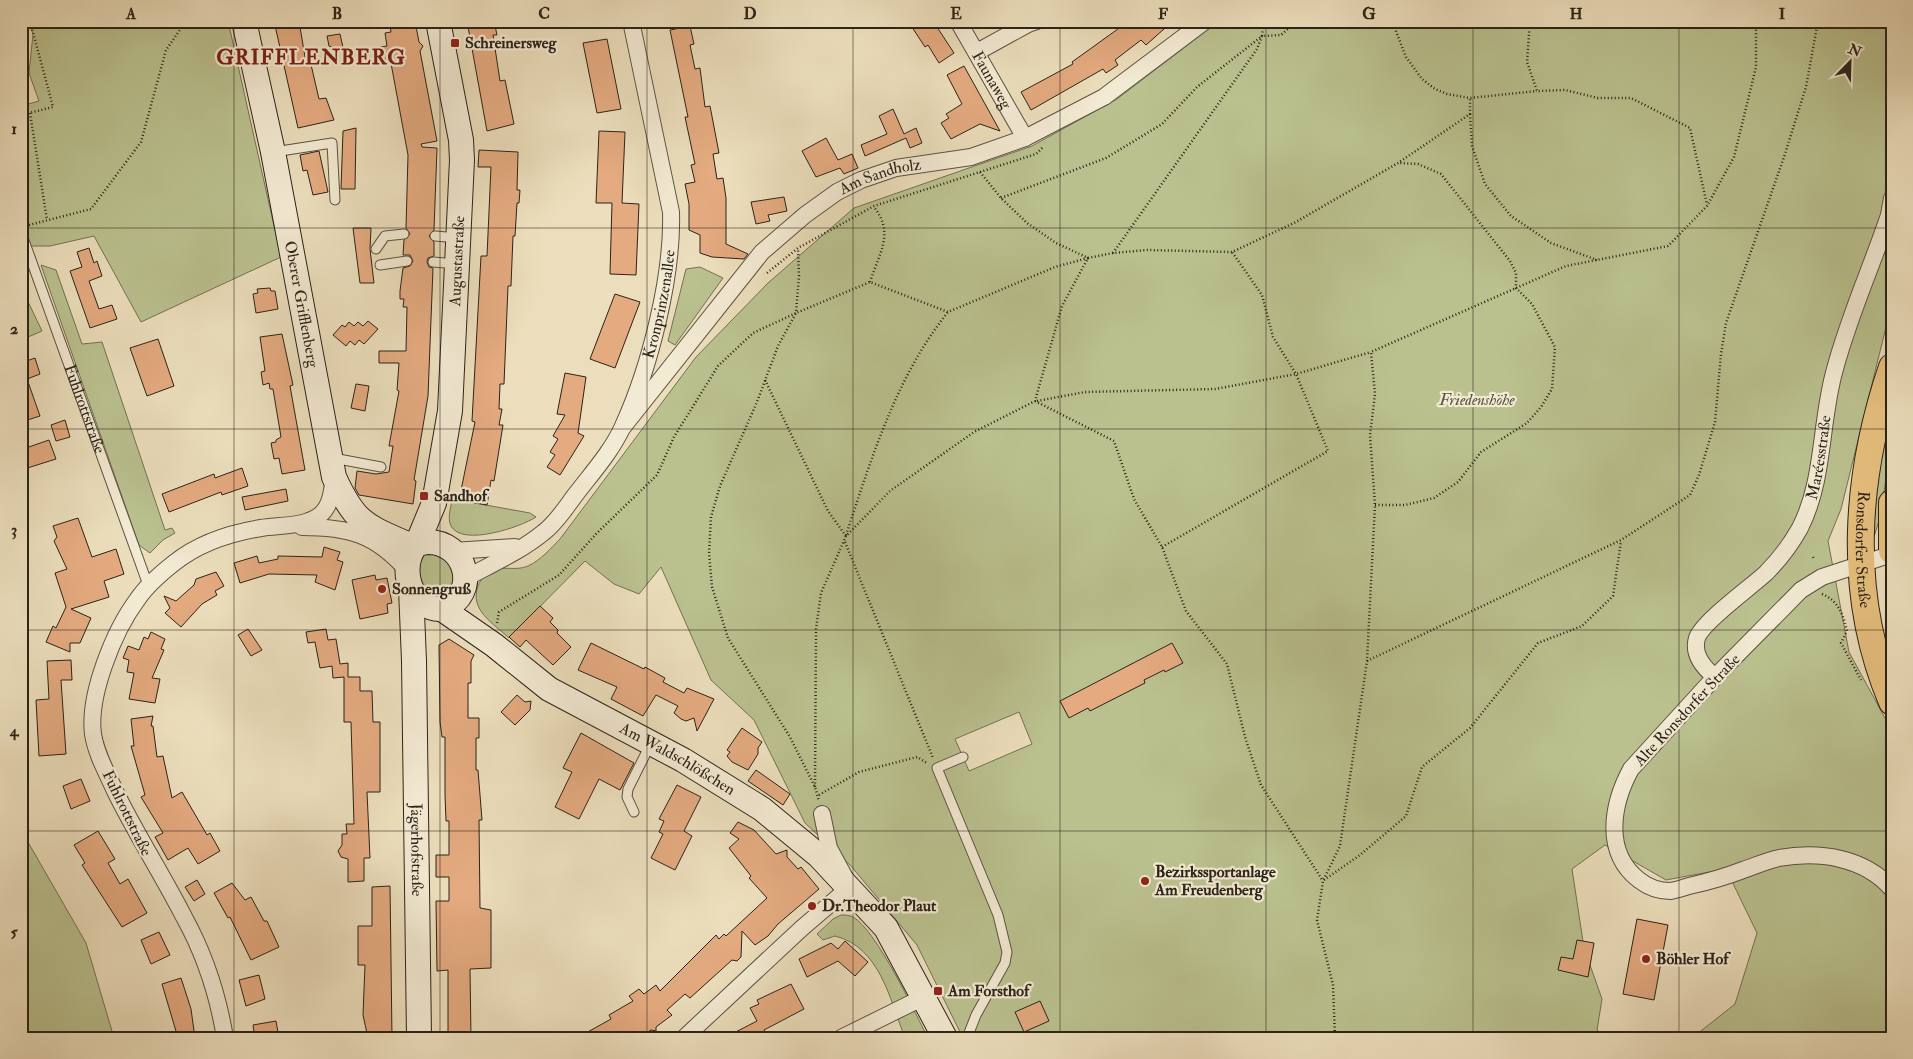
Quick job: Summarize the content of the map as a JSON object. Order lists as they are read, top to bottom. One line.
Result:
{"streets":{"main road":["Ronsdorfer Straße"],"street":["Faunaweg","Am Sandholz","Augustastraße","Oberer Grifflenberg","Kronprinzenallee","Fuhlrottstraße","Maréesstraße","Alte Ronsdorfer Straße","Am Waldschlößchen","Jägerhofstraße"]},"crossings":[["Faunaweg","Am Sandholz"],["Am Sandholz","Kronprinzenallee"],["Augustastraße","Oberer Grifflenberg"],["Augustastraße","Kronprinzenallee"],["Augustastraße","Fuhlrottstraße"],["Augustastraße","Am Waldschlößchen"],["Augustastraße","Jägerhofstraße"],["Oberer Grifflenberg","Kronprinzenallee"],["Oberer Grifflenberg","Fuhlrottstraße"],["Oberer Grifflenberg","Am Waldschlößchen"],["Oberer Grifflenberg","Jägerhofstraße"],["Kronprinzenallee","Fuhlrottstraße"],["Kronprinzenallee","Am Waldschlößchen"],["Kronprinzenallee","Jägerhofstraße"],["Fuhlrottstraße","Am Waldschlößchen"],["Fuhlrottstraße","Jägerhofstraße"],["Maréesstraße","Alte Ronsdorfer Straße"],["Ronsdorfer Straße","Alte Ronsdorfer Straße"],["Am Waldschlößchen","Jägerhofstraße"]],"districts":["GRIFFLENBERG"],"parks":["Friedenshöhe"],"places":{"transit":["Schreinersweg","Sandhof","Am Forsthof"],"other":["Sonnengruß","Bezirkssportanlage Am Freudenberg","Dr.Theodor Plaut","Böhler Hof"]},"north":"top right","grid":{"columns":["A","B","C","D","E","F","G","H","I"],"rows":["1","2","3","4","5"]}}
